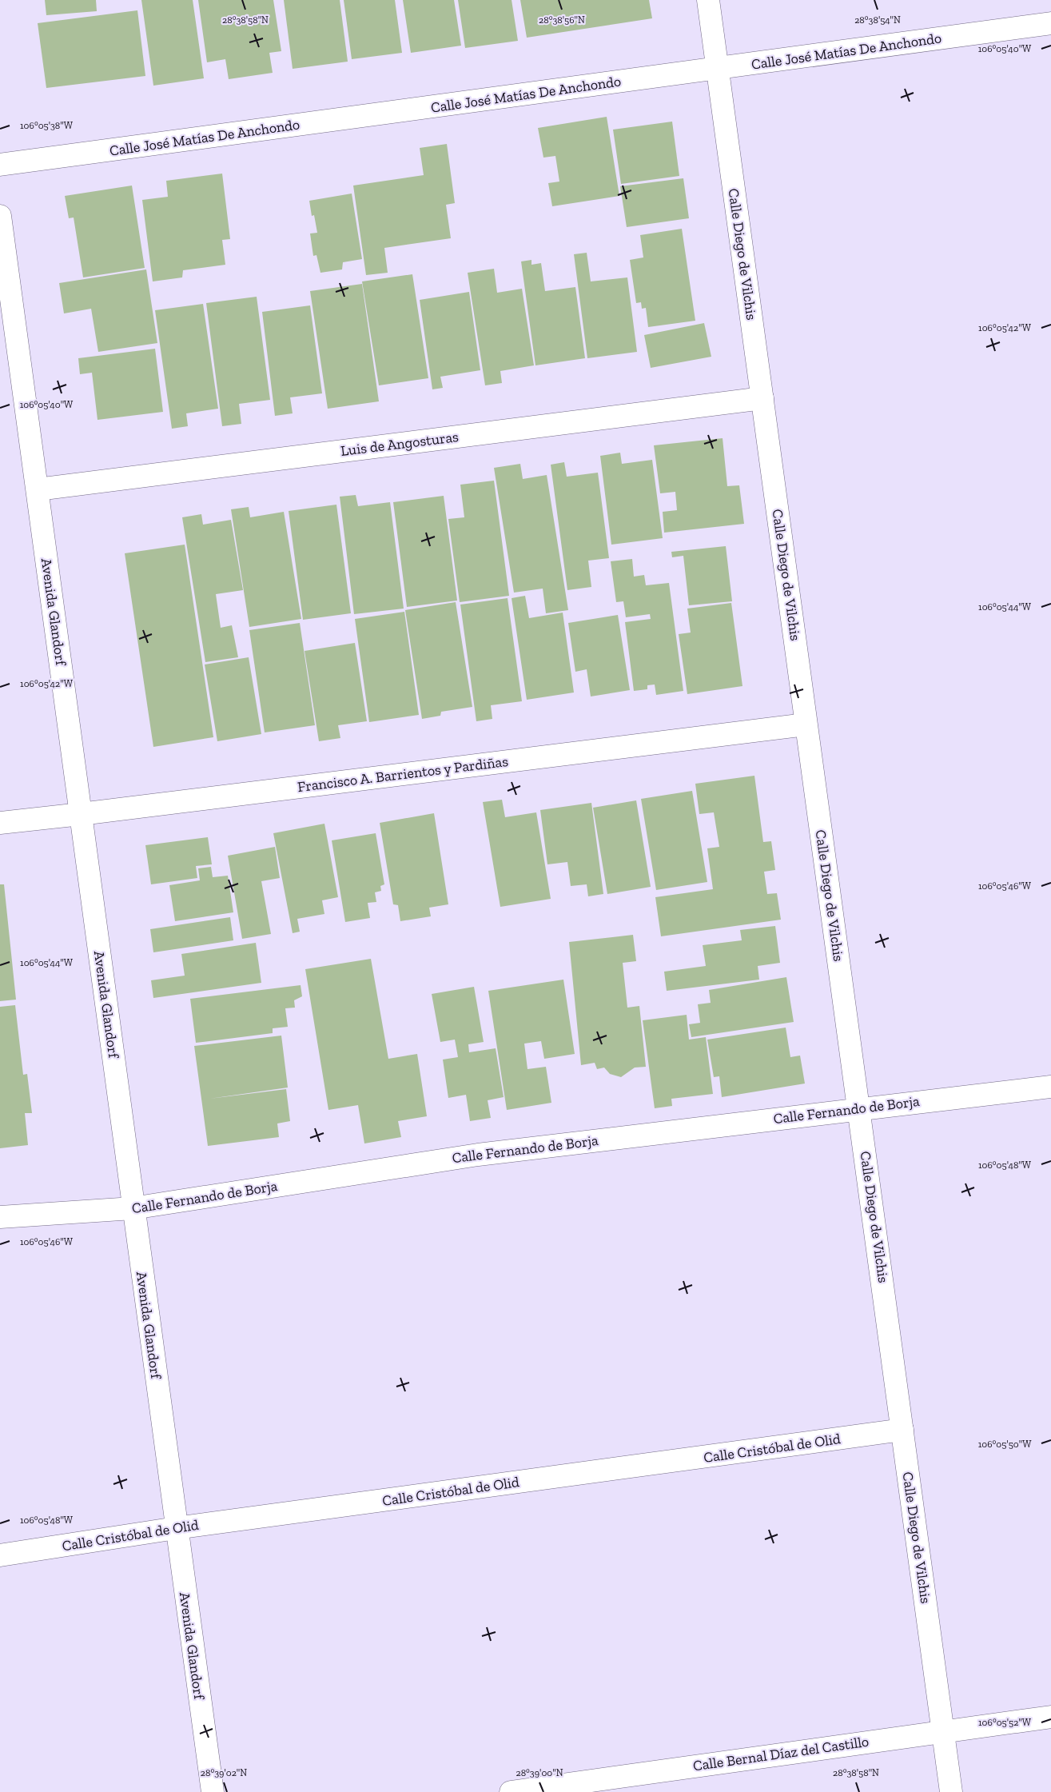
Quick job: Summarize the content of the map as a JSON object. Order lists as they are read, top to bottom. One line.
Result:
{"streets":{"street":["Calle José Matías De Anchondo","Calle Diego de Vilchis","Luis de Angosturas","Avenida Glandorf","Francisco A. Barrientos y Pardiñas","Calle Fernando de Borja","Calle Cristóbal de Olid","Calle Bernal Díaz del Castillo"]},"crossings":[["Calle José Matías De Anchondo","Calle Diego de Vilchis"],["Calle Diego de Vilchis","Luis de Angosturas"],["Calle Diego de Vilchis","Francisco A. Barrientos y Pardiñas"],["Calle Diego de Vilchis","Calle Fernando de Borja"],["Calle Diego de Vilchis","Calle Cristóbal de Olid"],["Calle Diego de Vilchis","Calle Bernal Díaz del Castillo"],["Luis de Angosturas","Avenida Glandorf"],["Avenida Glandorf","Francisco A. Barrientos y Pardiñas"],["Avenida Glandorf","Calle Fernando de Borja"],["Avenida Glandorf","Calle Cristóbal de Olid"]],"coordinates":["28°38'58\"N","28°38'54\"N","28°38'56\"N","106°05'40\"W","106°05'38\"W","106°05'42\"W","106°05'44\"W","106°05'46\"W","106°05'48\"W","106°05'50\"W","106°05'52\"W","28°39'02\"N","28°39'00\"N"]}
